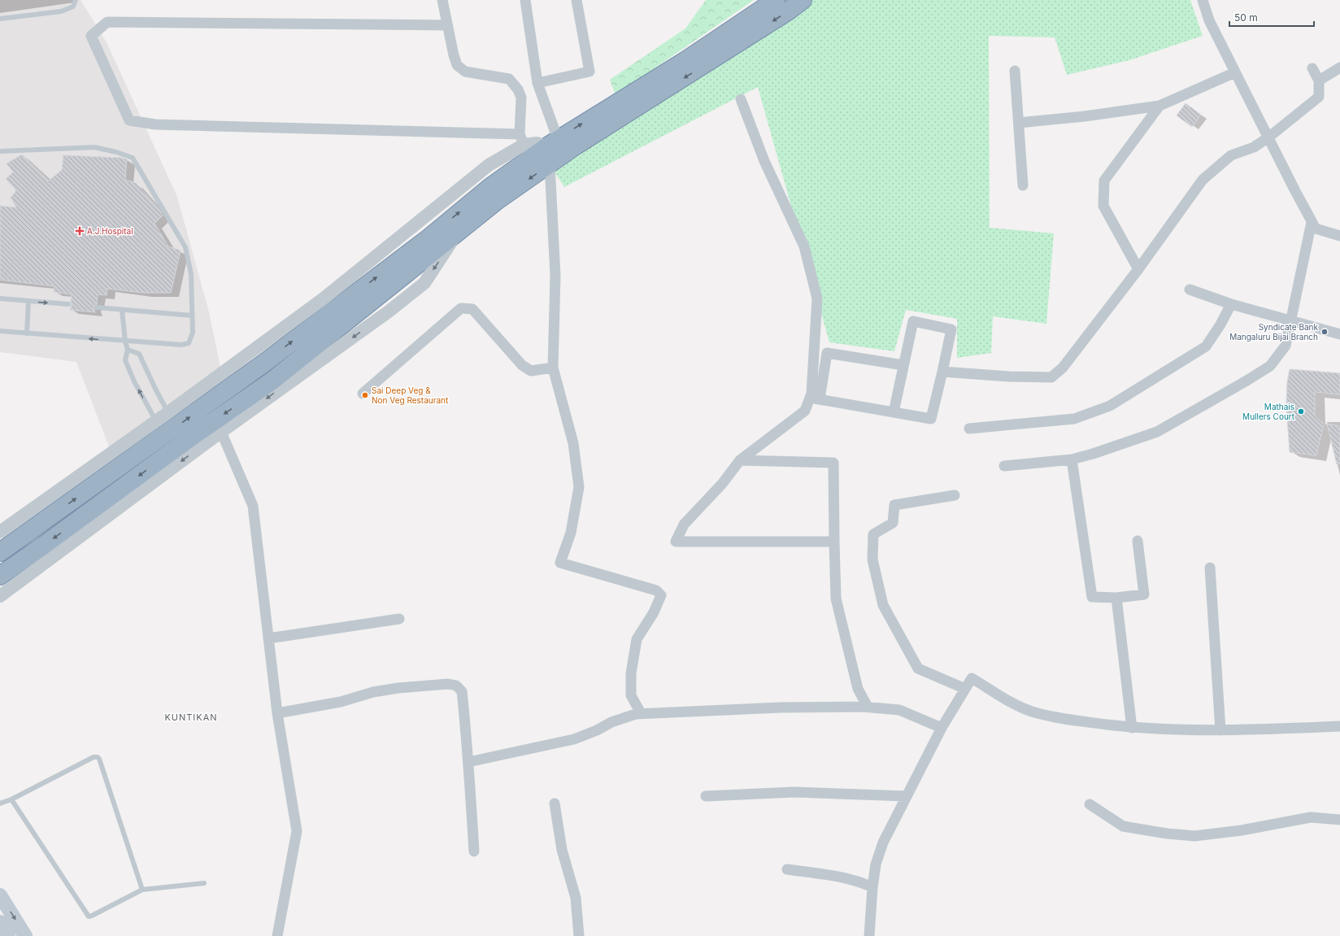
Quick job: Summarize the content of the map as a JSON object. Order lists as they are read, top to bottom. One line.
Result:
{"districts":["KUNTIKAN"],"places":{"health":["A.J.Hospital"],"other":["Syndicate Bank Mangaluru Bijai Branch","Sai Deep Veg & Non Veg Restaurant","Mathais Mullers Court"]},"scale_bar":"50 m"}
